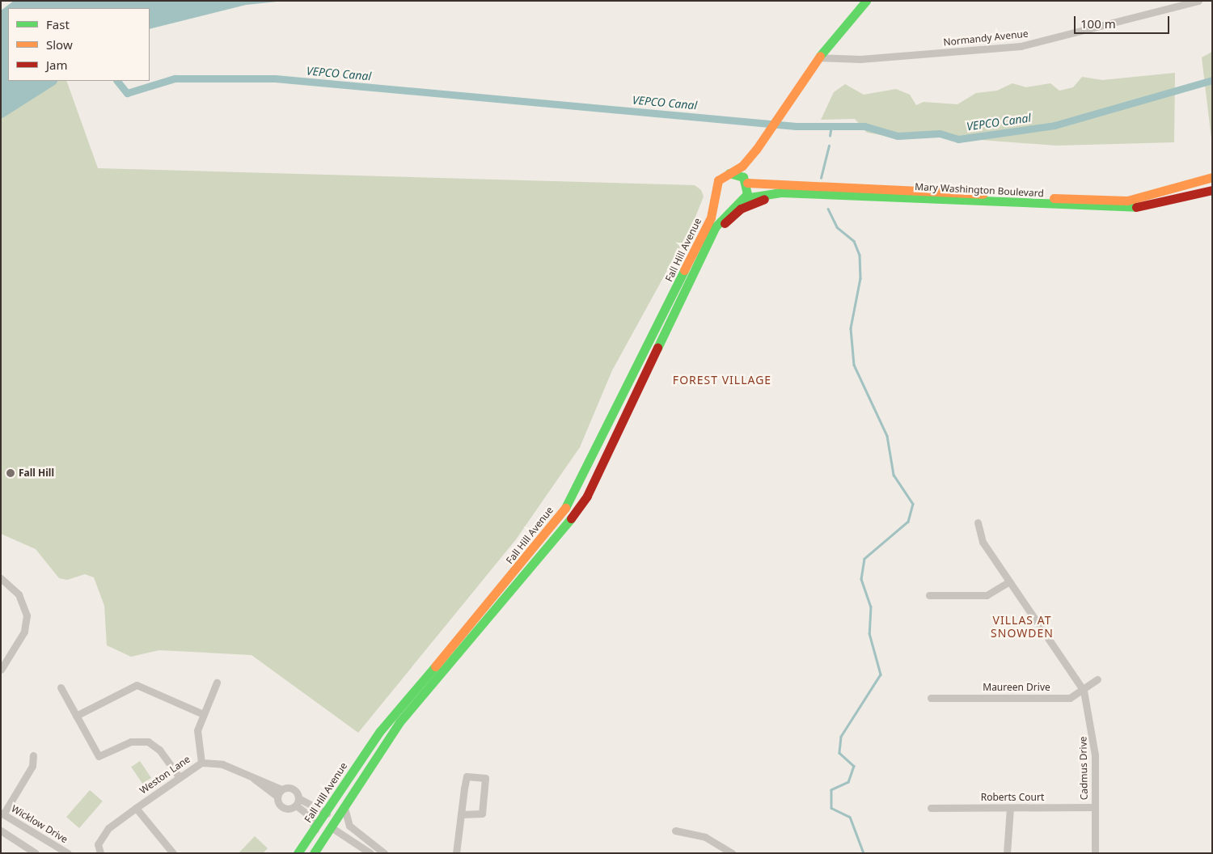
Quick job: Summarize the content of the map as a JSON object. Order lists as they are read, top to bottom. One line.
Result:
{"streets":{"main road":["Mary Washington Boulevard","Fall Hill Avenue"],"street":["Normandy Avenue","Maureen Drive","Cadmus Drive","Weston Lane","Roberts Court","Wicklow Drive"]},"crossings":[["Normandy Avenue","Fall Hill Avenue"],["Mary Washington Boulevard","Fall Hill Avenue"],["Fall Hill Avenue","Weston Lane"],["Maureen Drive","Cadmus Drive"],["Cadmus Drive","Roberts Court"]],"districts":["FOREST VILLAGE","VILLAS AT SNOWDEN"],"water":["VEPCO Canal"],"places":["Fall Hill"],"legend":["Fast","Slow","Jam"],"scale_bar":"100 m"}
